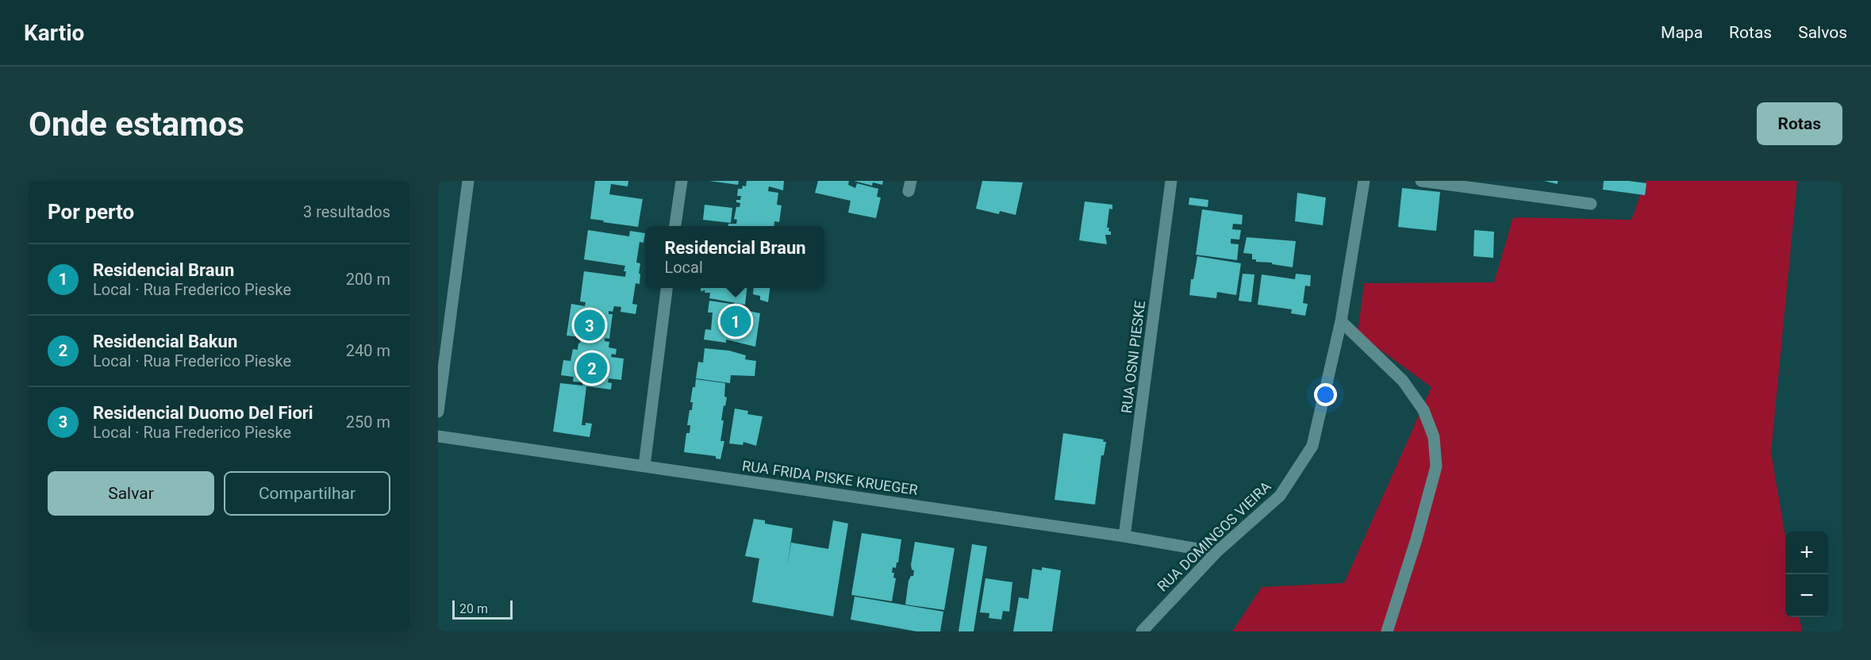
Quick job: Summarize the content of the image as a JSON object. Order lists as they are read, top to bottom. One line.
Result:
{"streets":{"street":["RUA OSNI PIESKE","RUA FRIDA PISKE KRUEGER","RUA DOMINGOS VIEIRA"]},"crossings":[["RUA OSNI PIESKE","RUA FRIDA PISKE KRUEGER"],["RUA FRIDA PISKE KRUEGER","RUA DOMINGOS VIEIRA"]],"scale_bar":"20 m","page":{"header":"Kartio","nav":["Mapa","Rotas","Salvos"],"buttons":["Rotas",["Salvar","Compartilhar"]],"title":"Onde estamos","heading":["Por perto","3 resultados"],"popup":["Residencial Braun","Local"],"list":[{"mark":"1","name":"Residencial Braun","note":"Local · Rua Frederico Pieske","value":"200 m"},{"mark":"2","name":"Residencial Bakun","note":"Local · Rua Frederico Pieske","value":"240 m"},{"mark":"3","name":"Residencial Duomo Del Fiori","note":"Local · Rua Frederico Pieske","value":"250 m"}],"pins":["1","3","2"],"map_buttons":["+","−"],"scale":"20 m"}}
